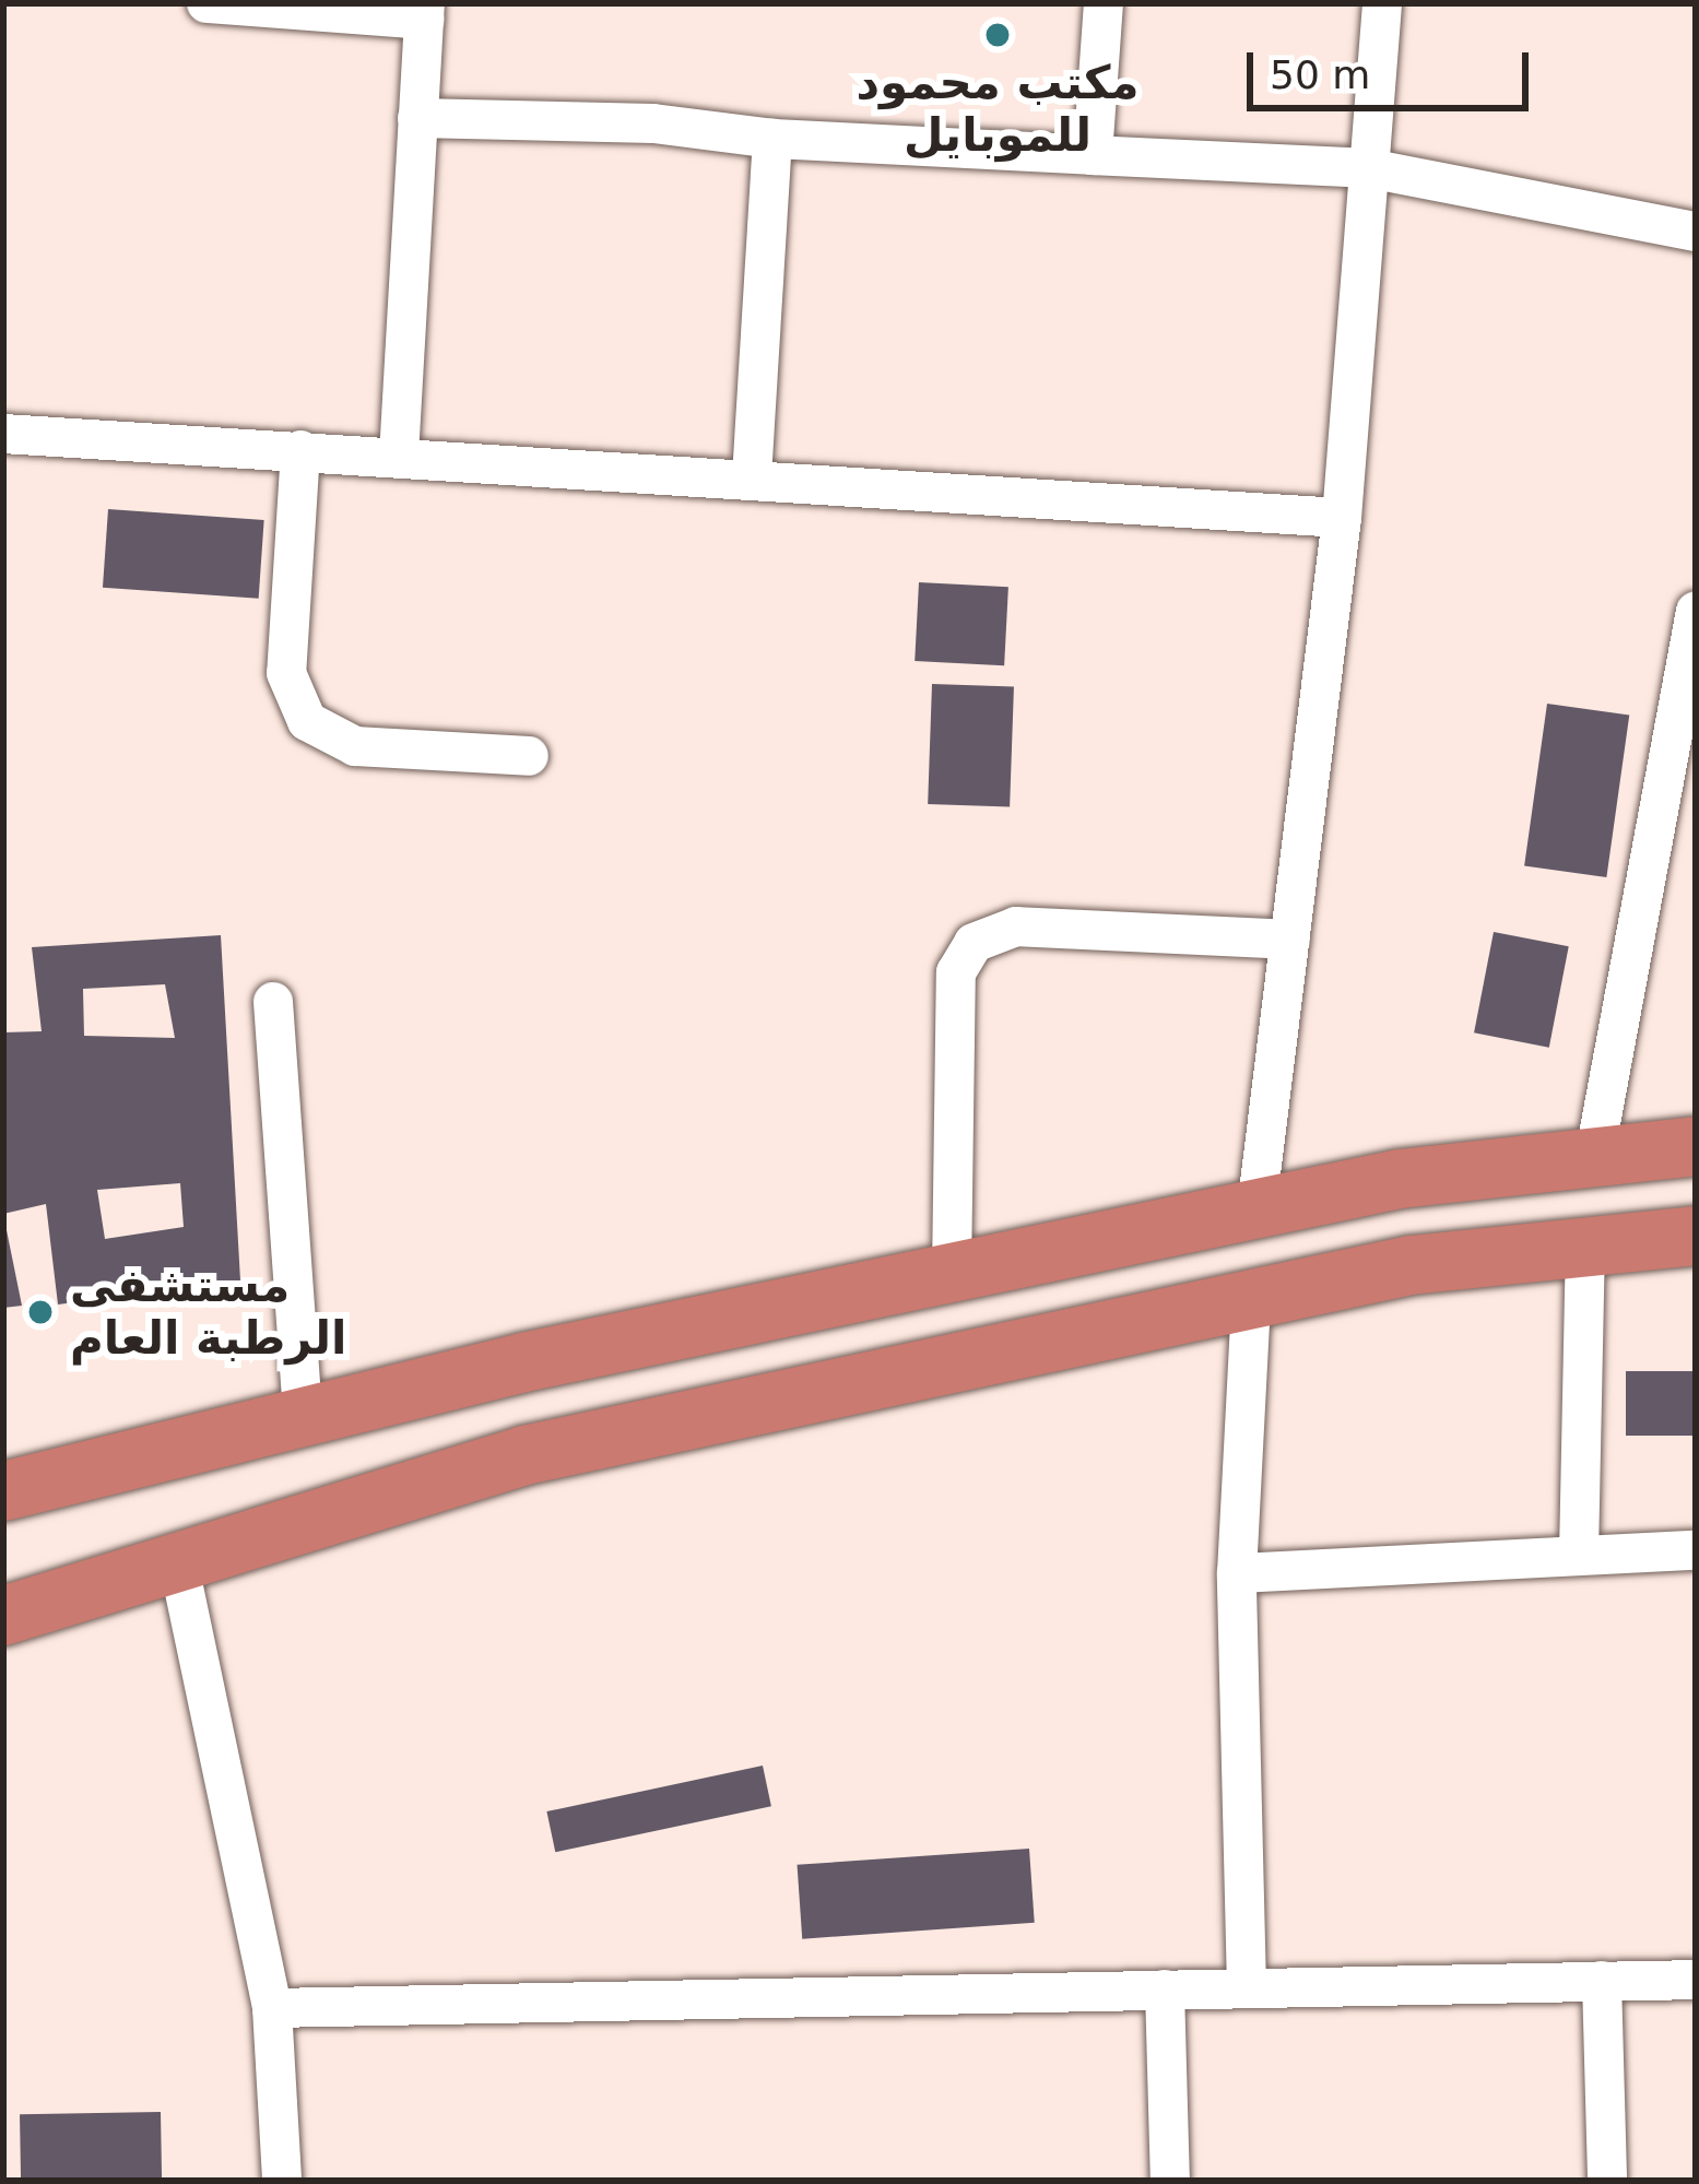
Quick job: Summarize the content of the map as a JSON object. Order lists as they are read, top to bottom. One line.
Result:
{"places":["مكتب محمود للموبايل","مستشفى الرطبة العام"],"scale_bar":"50 m"}
